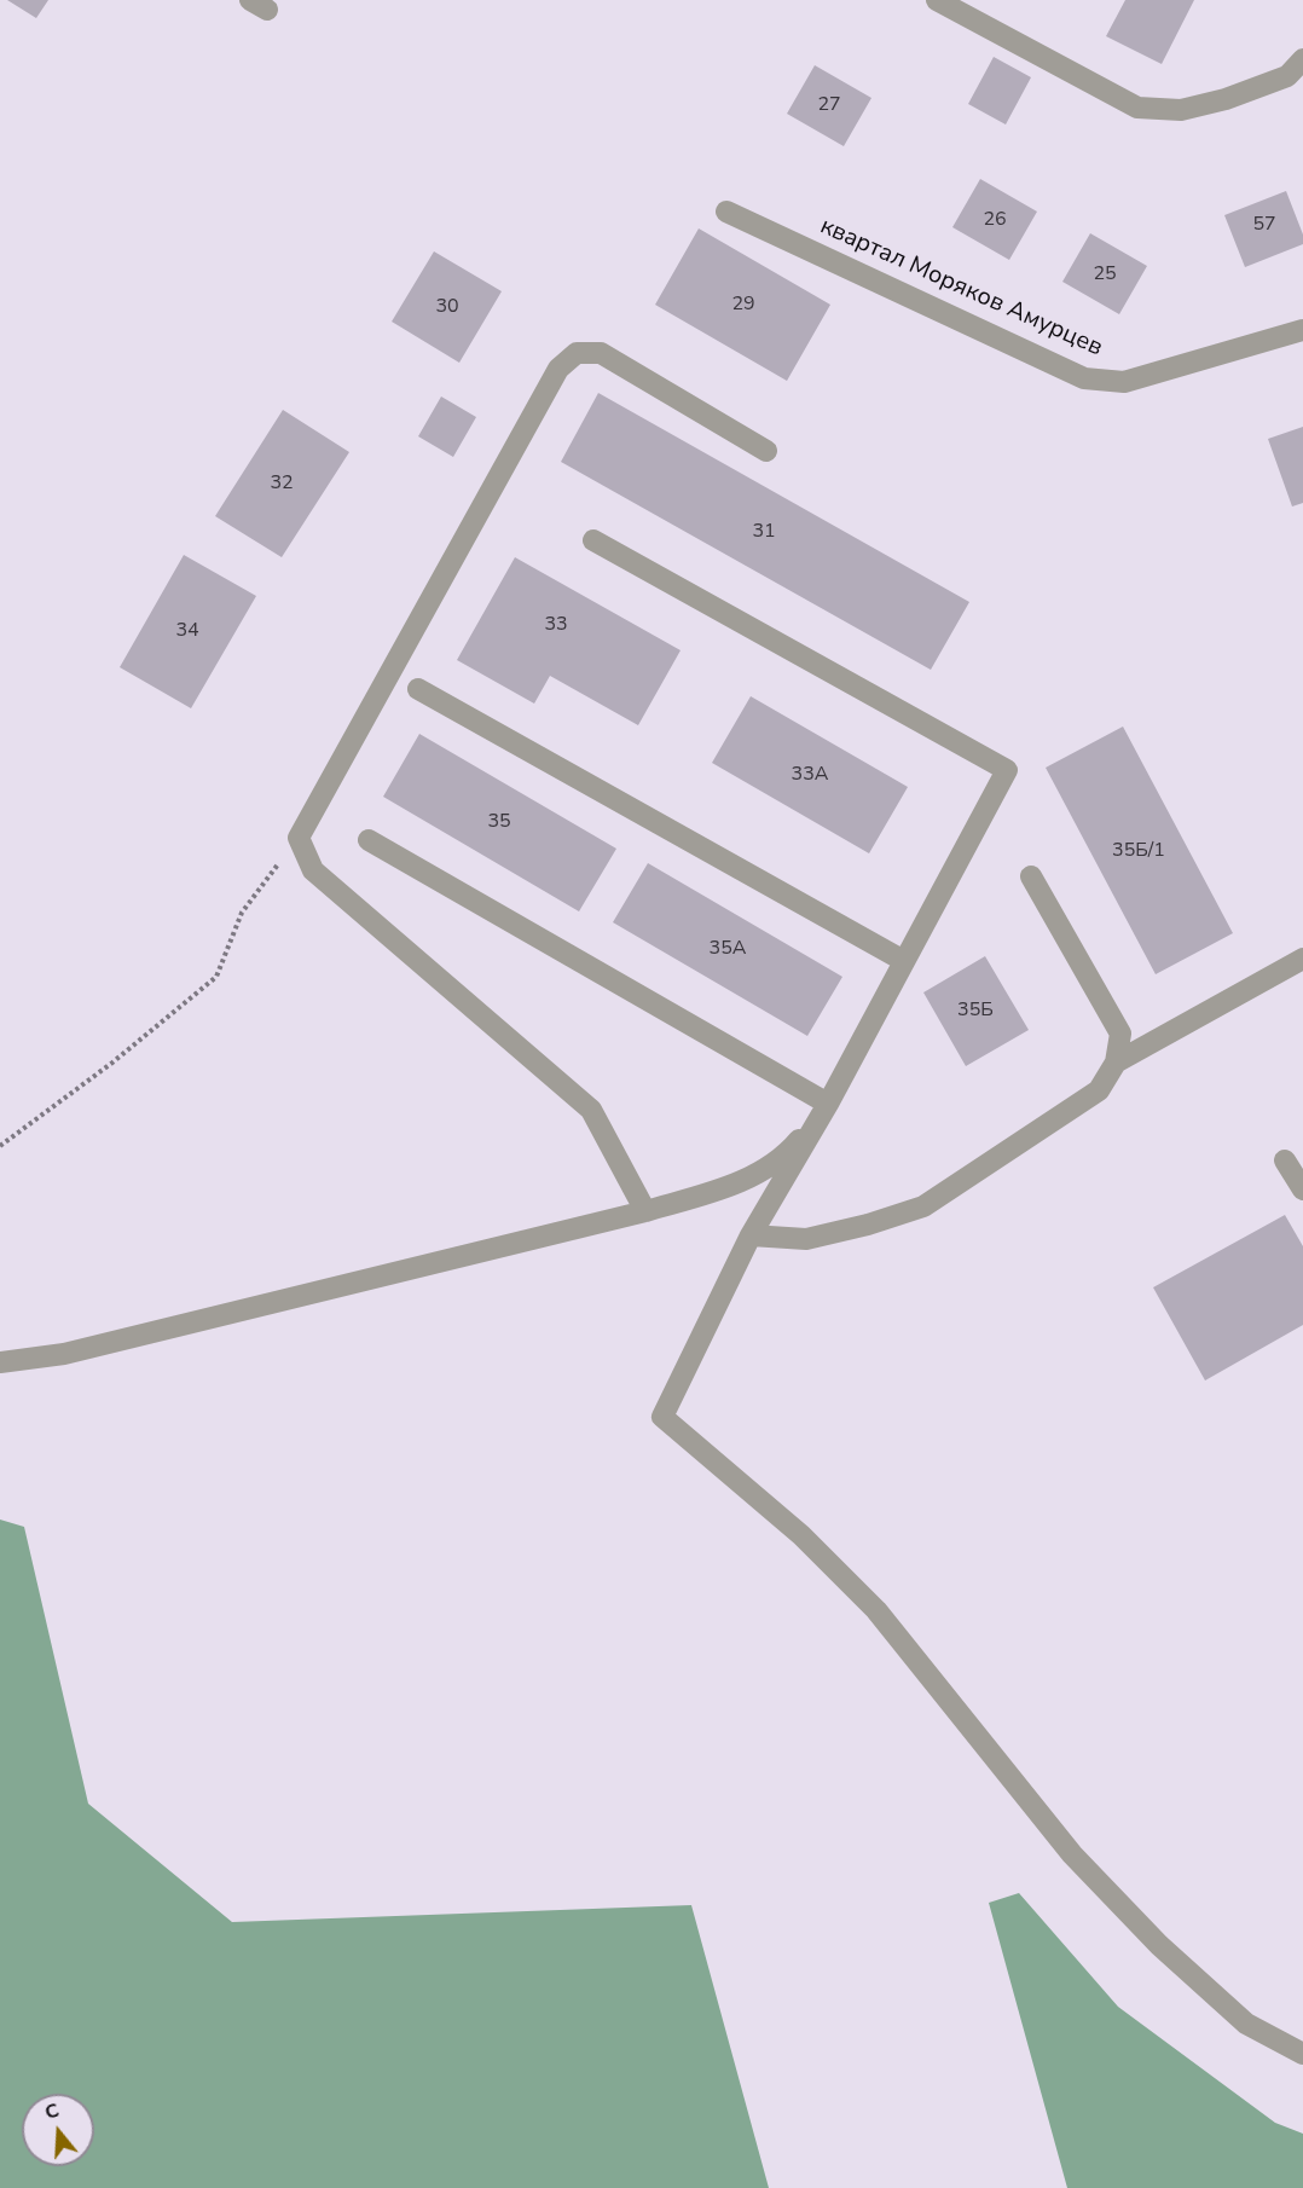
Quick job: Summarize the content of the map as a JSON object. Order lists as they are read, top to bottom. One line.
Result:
{"streets":{"street":["квартал Моряков Амурцев"]},"house_numbers":["27","26","57","25","29","30","32","31","33","34","33А","35","35Б/1","35А","35Б"],"north":"top"}
